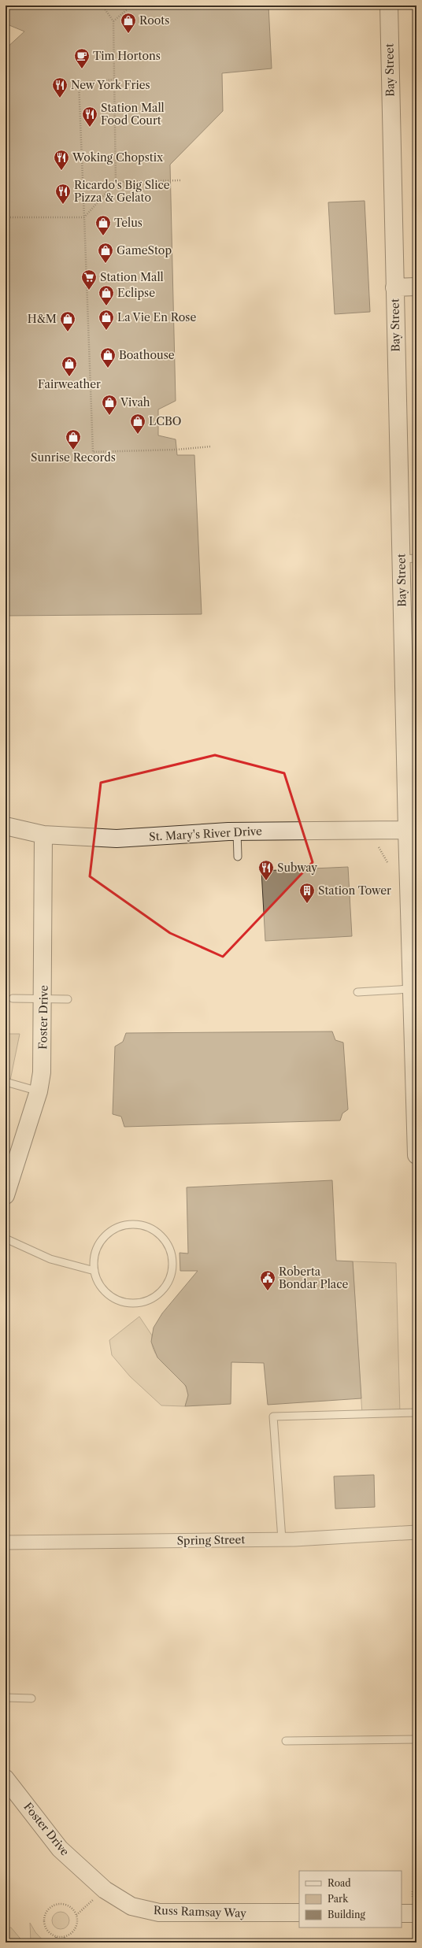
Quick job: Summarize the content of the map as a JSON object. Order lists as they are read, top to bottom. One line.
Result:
{"streets":{"street":["Bay Street","St. Mary's River Drive","Foster Drive","Spring Street","Russ Ramsay Way"]},"crossings":[["Bay Street","St. Mary's River Drive"],["St. Mary's River Drive","Foster Drive"],["Foster Drive","Russ Ramsay Way"]],"places":{"shop":["Roots","Telus","GameStop","Eclipse","La Vie En Rose","H&M","Boathouse","Fairweather","Vivah","LCBO","Sunrise Records"],"cafe":["Tim Hortons"],"restaurant":["New York Fries","Station Mall Food Court","Woking Chopstix","Ricardo's Big Slice Pizza & Gelato","Subway"],"supermarket":["Station Mall"],"building":["Station Tower"],"public building":["Roberta Bondar Place"]},"legend":["Road","Park","Building"]}
